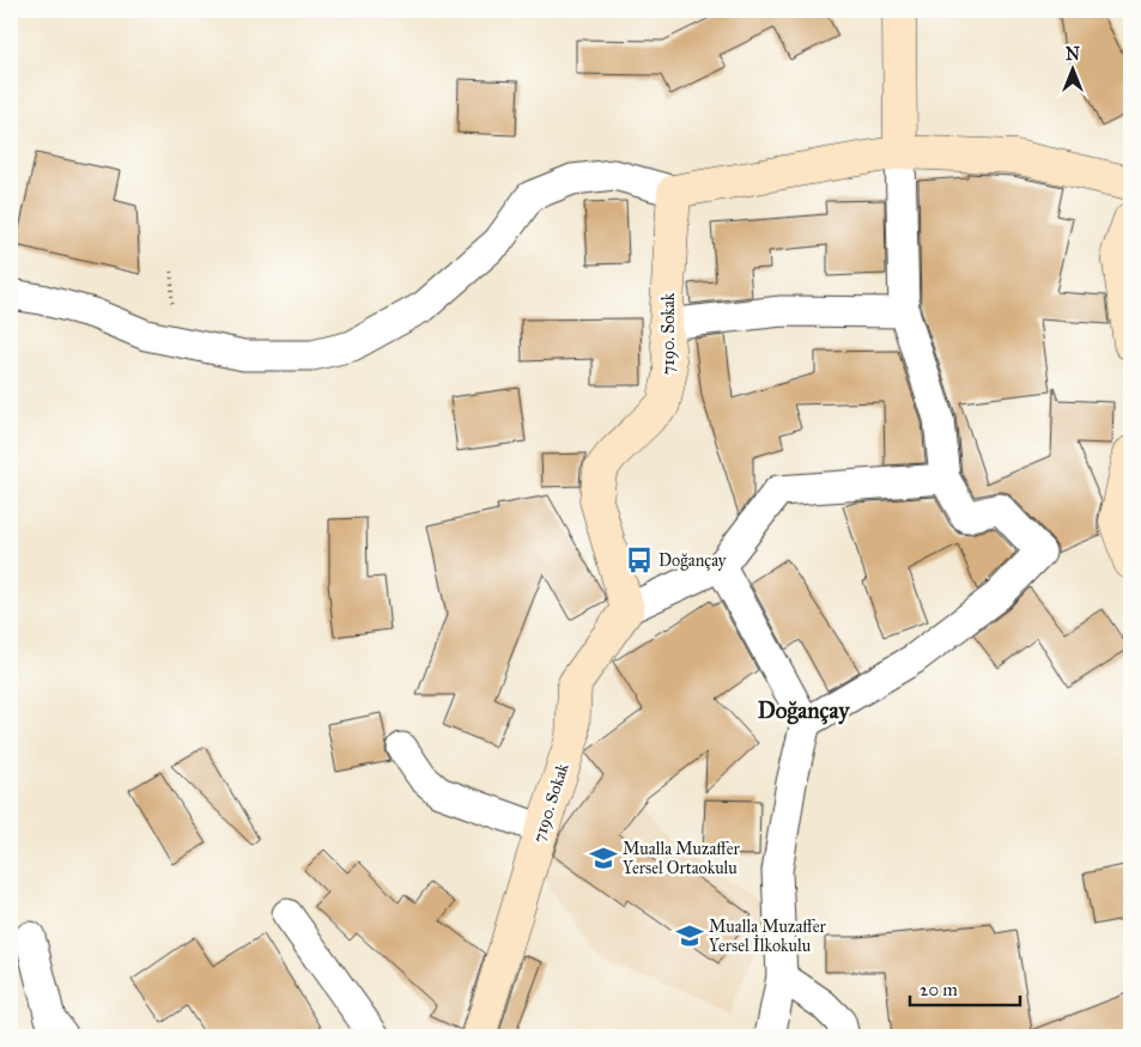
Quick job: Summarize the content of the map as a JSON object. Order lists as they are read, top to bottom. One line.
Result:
{"streets":{"street":["7190. Sokak"]},"districts":["Doğançay"],"places":{"bus stop":["Doğançay"],"school or university":["Mualla Muzaffer Yersel Ortaokulu","Mualla Muzaffer Yersel İlkokulu"]},"scale_bar":"20 m","north":"top"}
